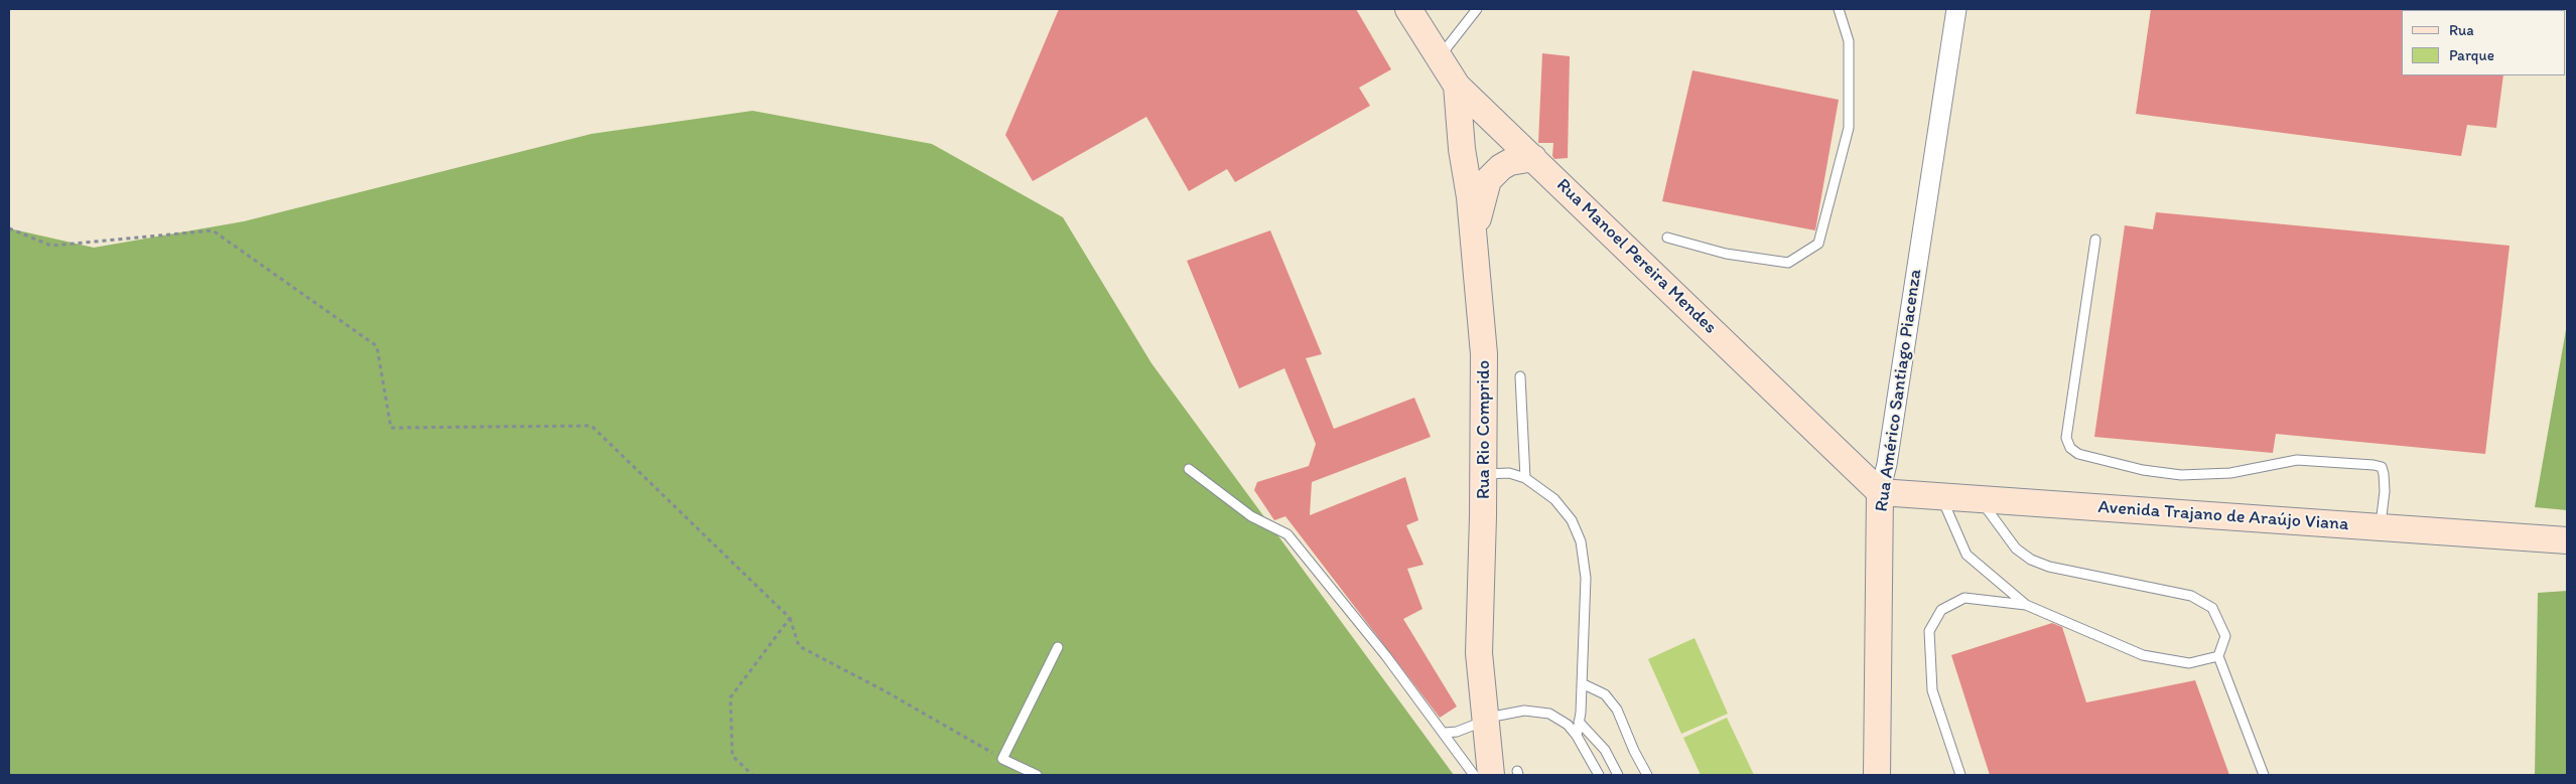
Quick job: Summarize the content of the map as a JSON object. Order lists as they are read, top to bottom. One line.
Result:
{"streets":{"street":["Rua Manoel Pereira Mendes","Rua Américo Santiago Piacenza","Rua Rio Comprido","Avenida Trajano de Araújo Viana"]},"crossings":[["Rua Manoel Pereira Mendes","Rua Américo Santiago Piacenza"],["Rua Manoel Pereira Mendes","Rua Rio Comprido"],["Rua Manoel Pereira Mendes","Avenida Trajano de Araújo Viana"],["Rua Américo Santiago Piacenza","Avenida Trajano de Araújo Viana"]],"legend":["Rua","Parque"]}
